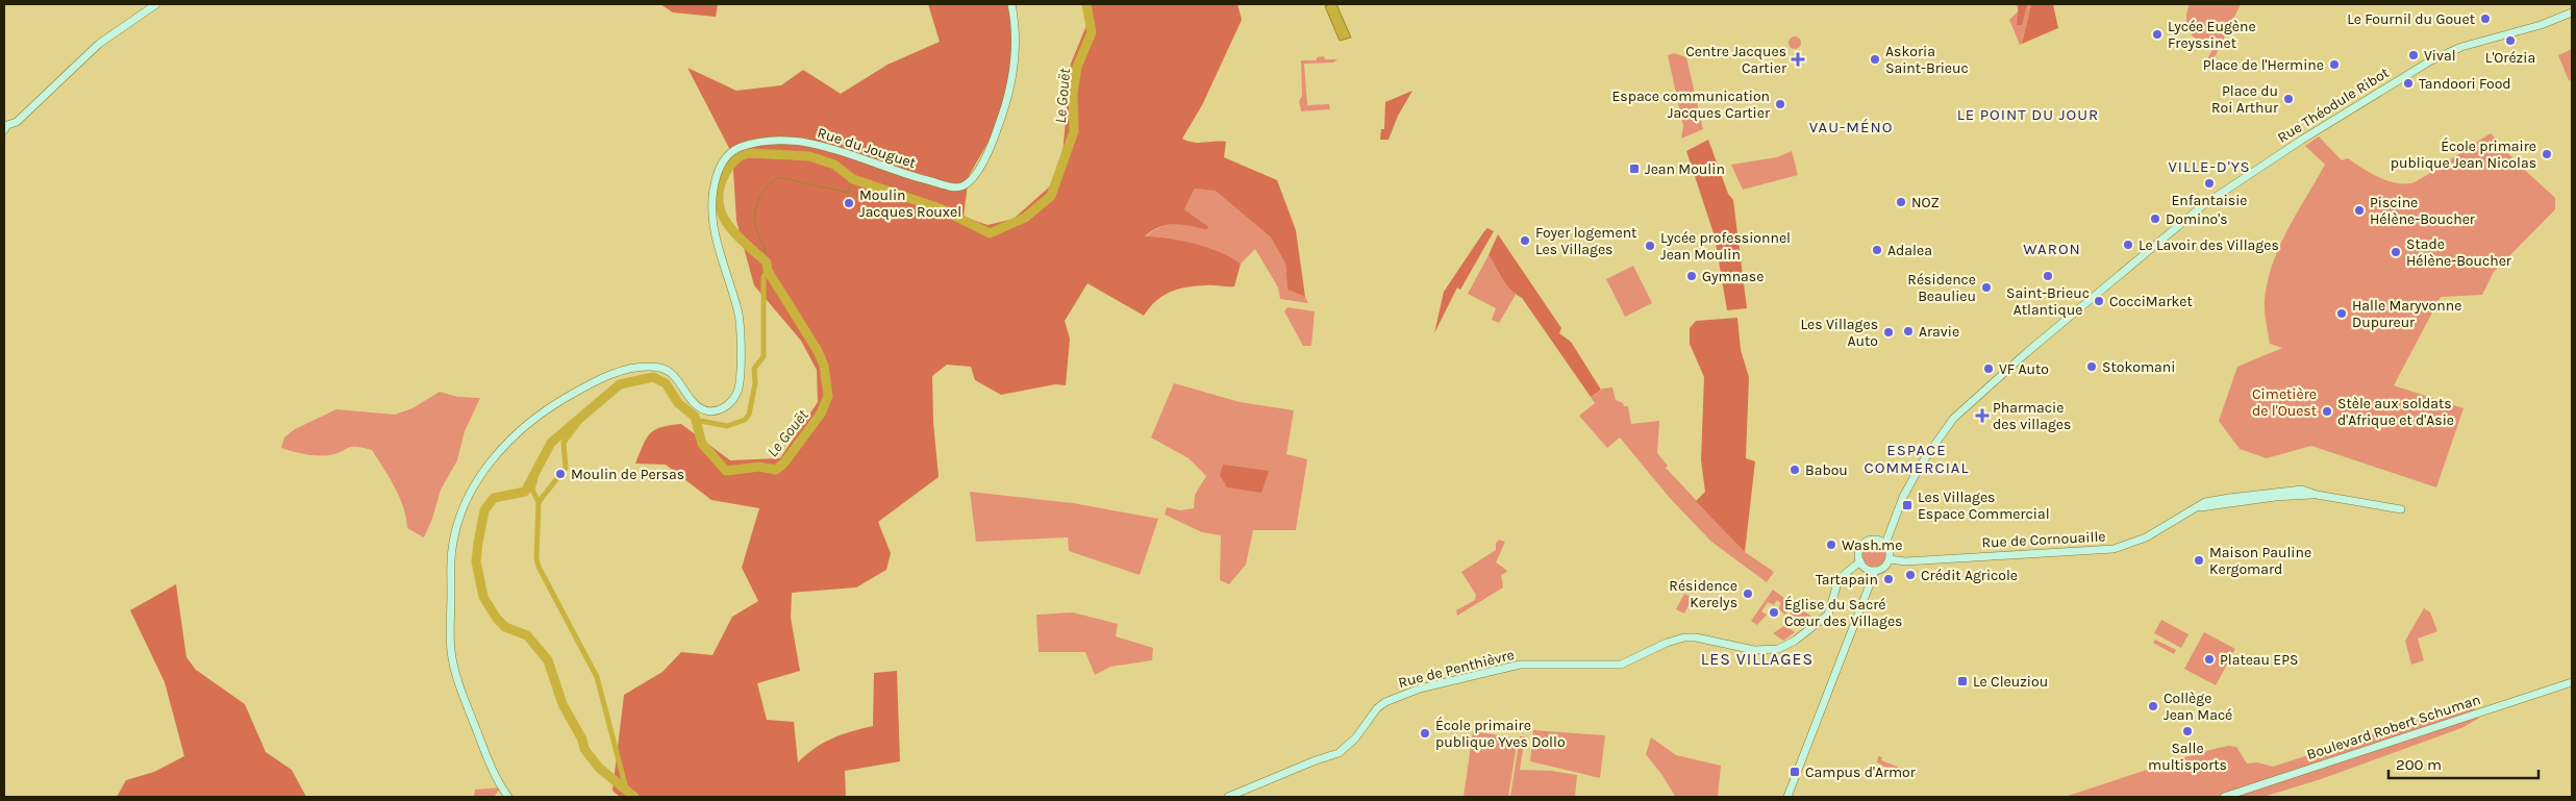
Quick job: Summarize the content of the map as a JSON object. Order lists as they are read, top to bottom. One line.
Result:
{"streets":{"street":["Rue Théodule Ribot","Rue du Jouguet","Rue de Cornouaille","Rue de Penthièvre","Boulevard Robert Schuman"]},"crossings":[["Rue Théodule Ribot","Rue de Cornouaille"],["Rue Théodule Ribot","Rue de Penthièvre"],["Rue de Cornouaille","Rue de Penthièvre"]],"districts":["LE POINT DU JOUR","VAU-MÉNO","VILLE-D'YS","WARON","ESPACE COMMERCIAL","LES VILLAGES"],"water":["Le Gouët"],"parks":["Cimetière de l'Ouest"],"places":{"other":["Le Fournil du Gouet","Lycée Eugène Freyssinet","L'Orézia","Vival","Askoria Saint-Brieuc","Place de l'Hermine","Tandoori Food","Place du Roi Arthur","Espace communication Jacques Cartier","École primaire publique Jean Nicolas","Enfantaisie","NOZ","Moulin Jacques Rouxel","Piscine Hélène-Boucher","Domino's","Foyer logement Les Villages","Le Lavoir des Villages","Lycée professionnel Jean Moulin","Adalea","Stade Hélène-Boucher","Gymnase","Saint-Brieuc Atlantique","Résidence Beaulieu","CocciMarket","Halle Maryvonne Dupureur","Aravie","Les Villages Auto","Stokomani","VF Auto","Stèle aux soldats d'Afrique et d'Asie","Babou","Moulin de Persas","Wash.me","Maison Pauline Kergomard","Crédit Agricole","Tartapain","Résidence Kerelys","Église du Sacré Cœur des Villages","Plateau EPS","Collège Jean Macé","Salle multisports","École primaire publique Yves Dollo"],"health":["Centre Jacques Cartier","Pharmacie des villages"],"transit":["Jean Moulin","Les Villages Espace Commercial","Le Cleuziou","Campus d'Armor"]},"scale_bar":"200 m"}
